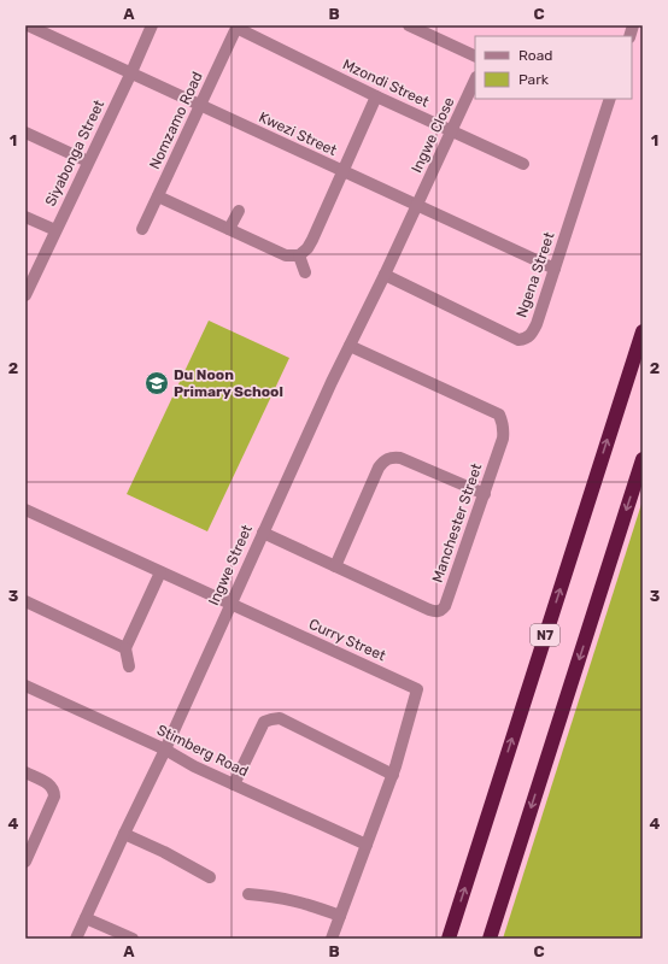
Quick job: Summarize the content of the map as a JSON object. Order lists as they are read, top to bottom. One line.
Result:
{"streets":{"highway":["N7"],"street":["Mzondi Street","Nomzamo Road","Kwezi Street","Ingwe Close","Siyabonga Street","Ngena Street","Manchester Street","Ingwe Street","Curry Street","Stimberg Road"]},"crossings":[["Mzondi Street","Nomzamo Road"],["Mzondi Street","Ingwe Close"],["Nomzamo Road","Kwezi Street"],["Kwezi Street","Ingwe Close"],["Kwezi Street","Siyabonga Street"],["Kwezi Street","Ngena Street"],["Kwezi Street","Ingwe Street"],["Ingwe Close","Ingwe Street"],["Ngena Street","Ingwe Street"],["Manchester Street","Ingwe Street"],["Ingwe Street","Curry Street"],["Ingwe Street","Stimberg Road"],["Curry Street","Stimberg Road"]],"places":{"school or university":["Du Noon Primary School"]},"legend":["Road","Park"],"grid":{"columns":["A","B","C"],"rows":["1","2","3","4"]}}
